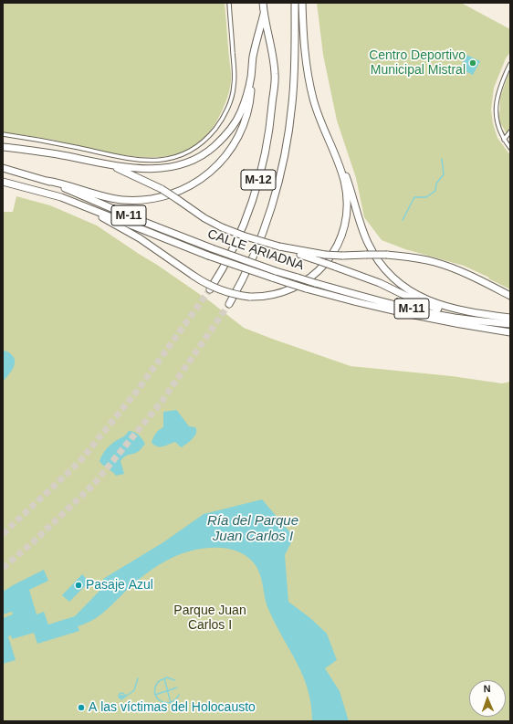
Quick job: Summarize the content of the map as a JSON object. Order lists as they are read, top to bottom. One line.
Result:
{"streets":{"highway":["M-12","M-11","CALLE ARIADNA"]},"water":["Ría del Parque Juan Carlos I"],"parks":["Parque Juan Carlos I"],"places":["Centro Deportivo Municipal Mistral","Pasaje Azul","A las víctimas del Holocausto"],"north":"top"}
